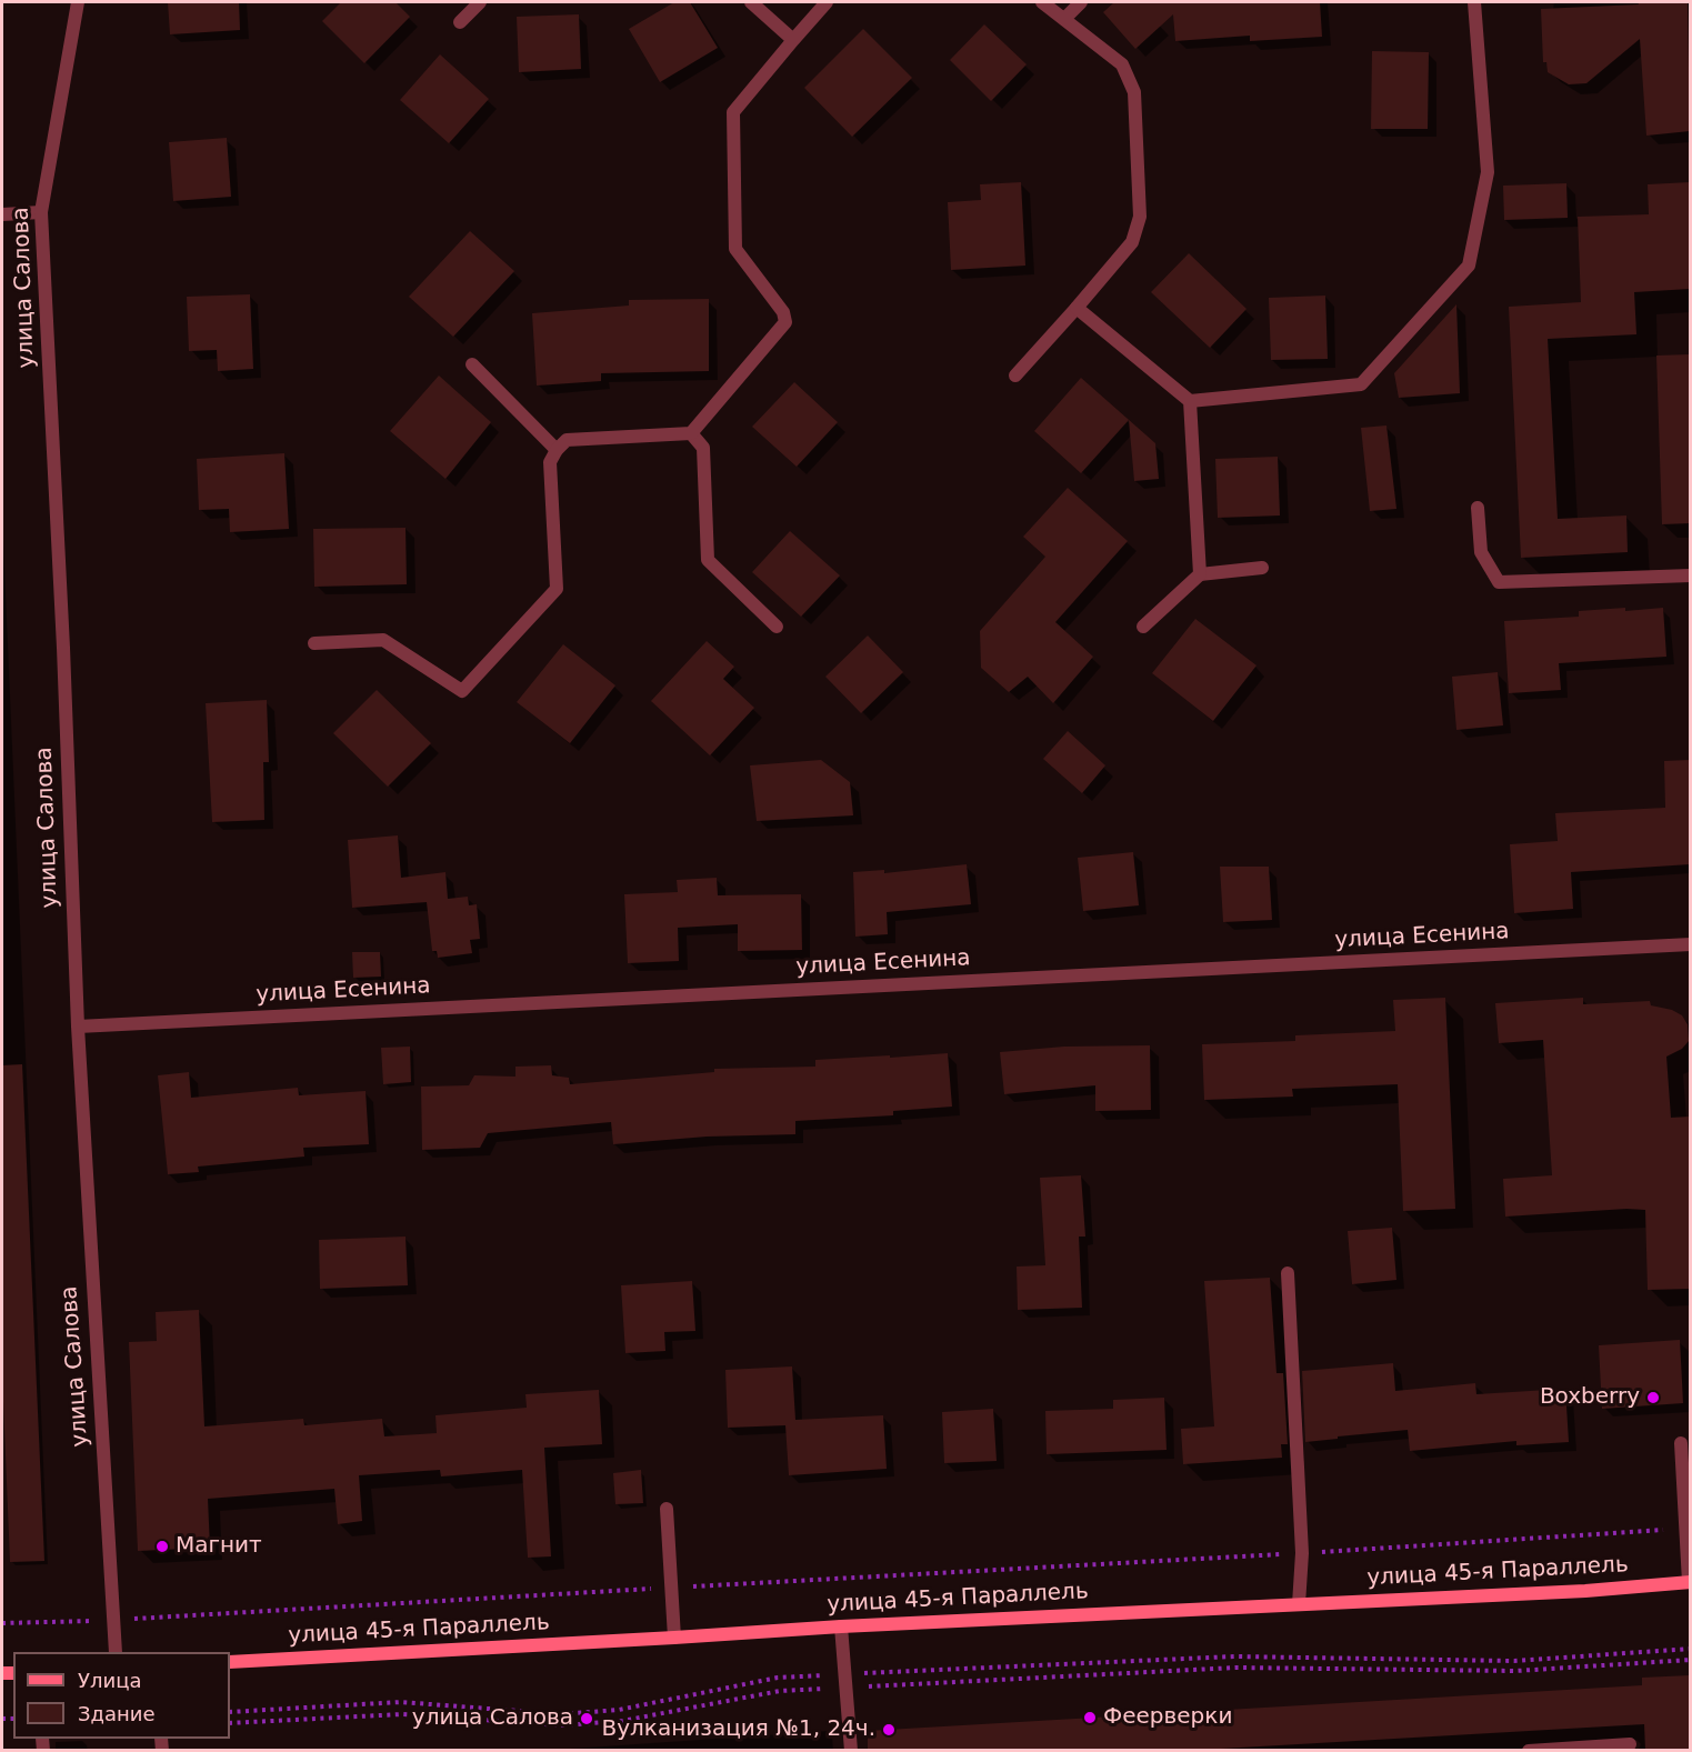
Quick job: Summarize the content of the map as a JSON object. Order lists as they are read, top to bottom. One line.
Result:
{"streets":{"main road":["улица 45-я Параллель"],"street":["улица Салова","улица Есенина"]},"crossings":[["улица Салова","улица Есенина"]],"places":["Boxberry","Магнит","Феерверки","улица Салова","Вулканизация №1, 24ч."],"legend":["Улица","Здание"]}
